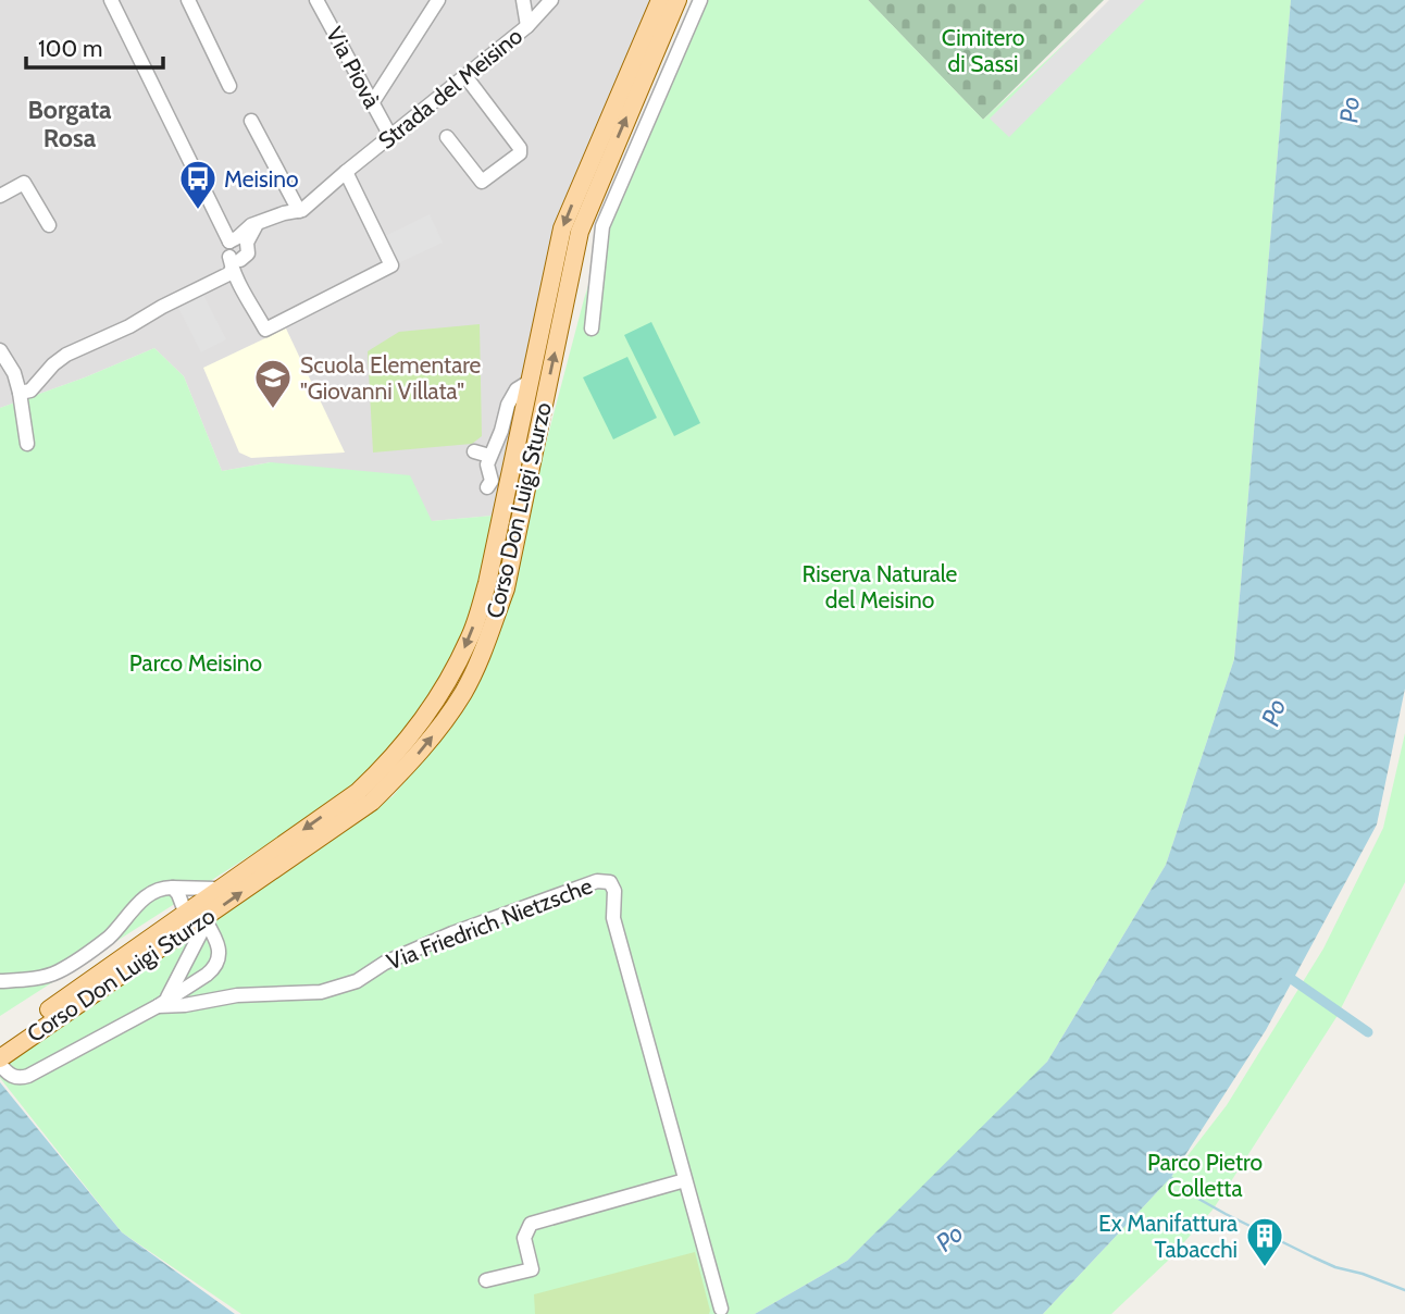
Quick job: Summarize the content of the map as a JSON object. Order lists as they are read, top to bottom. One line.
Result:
{"streets":{"main road":["Corso Don Luigi Sturzo"],"street":["Via Piovà","Strada del Meisino","Via Friedrich Nietzsche"]},"crossings":[["Via Piovà","Strada del Meisino"]],"districts":["Borgata Rosa"],"water":["Po"],"parks":["Cimitero di Sassi","Riserva Naturale del Meisino","Parco Meisino","Parco Pietro Colletta"],"places":{"bus stop":["Meisino"],"school or university":["Scuola Elementare \"Giovanni Villata\""],"building":["Ex Manifattura Tabacchi"]},"scale_bar":"100 m"}
